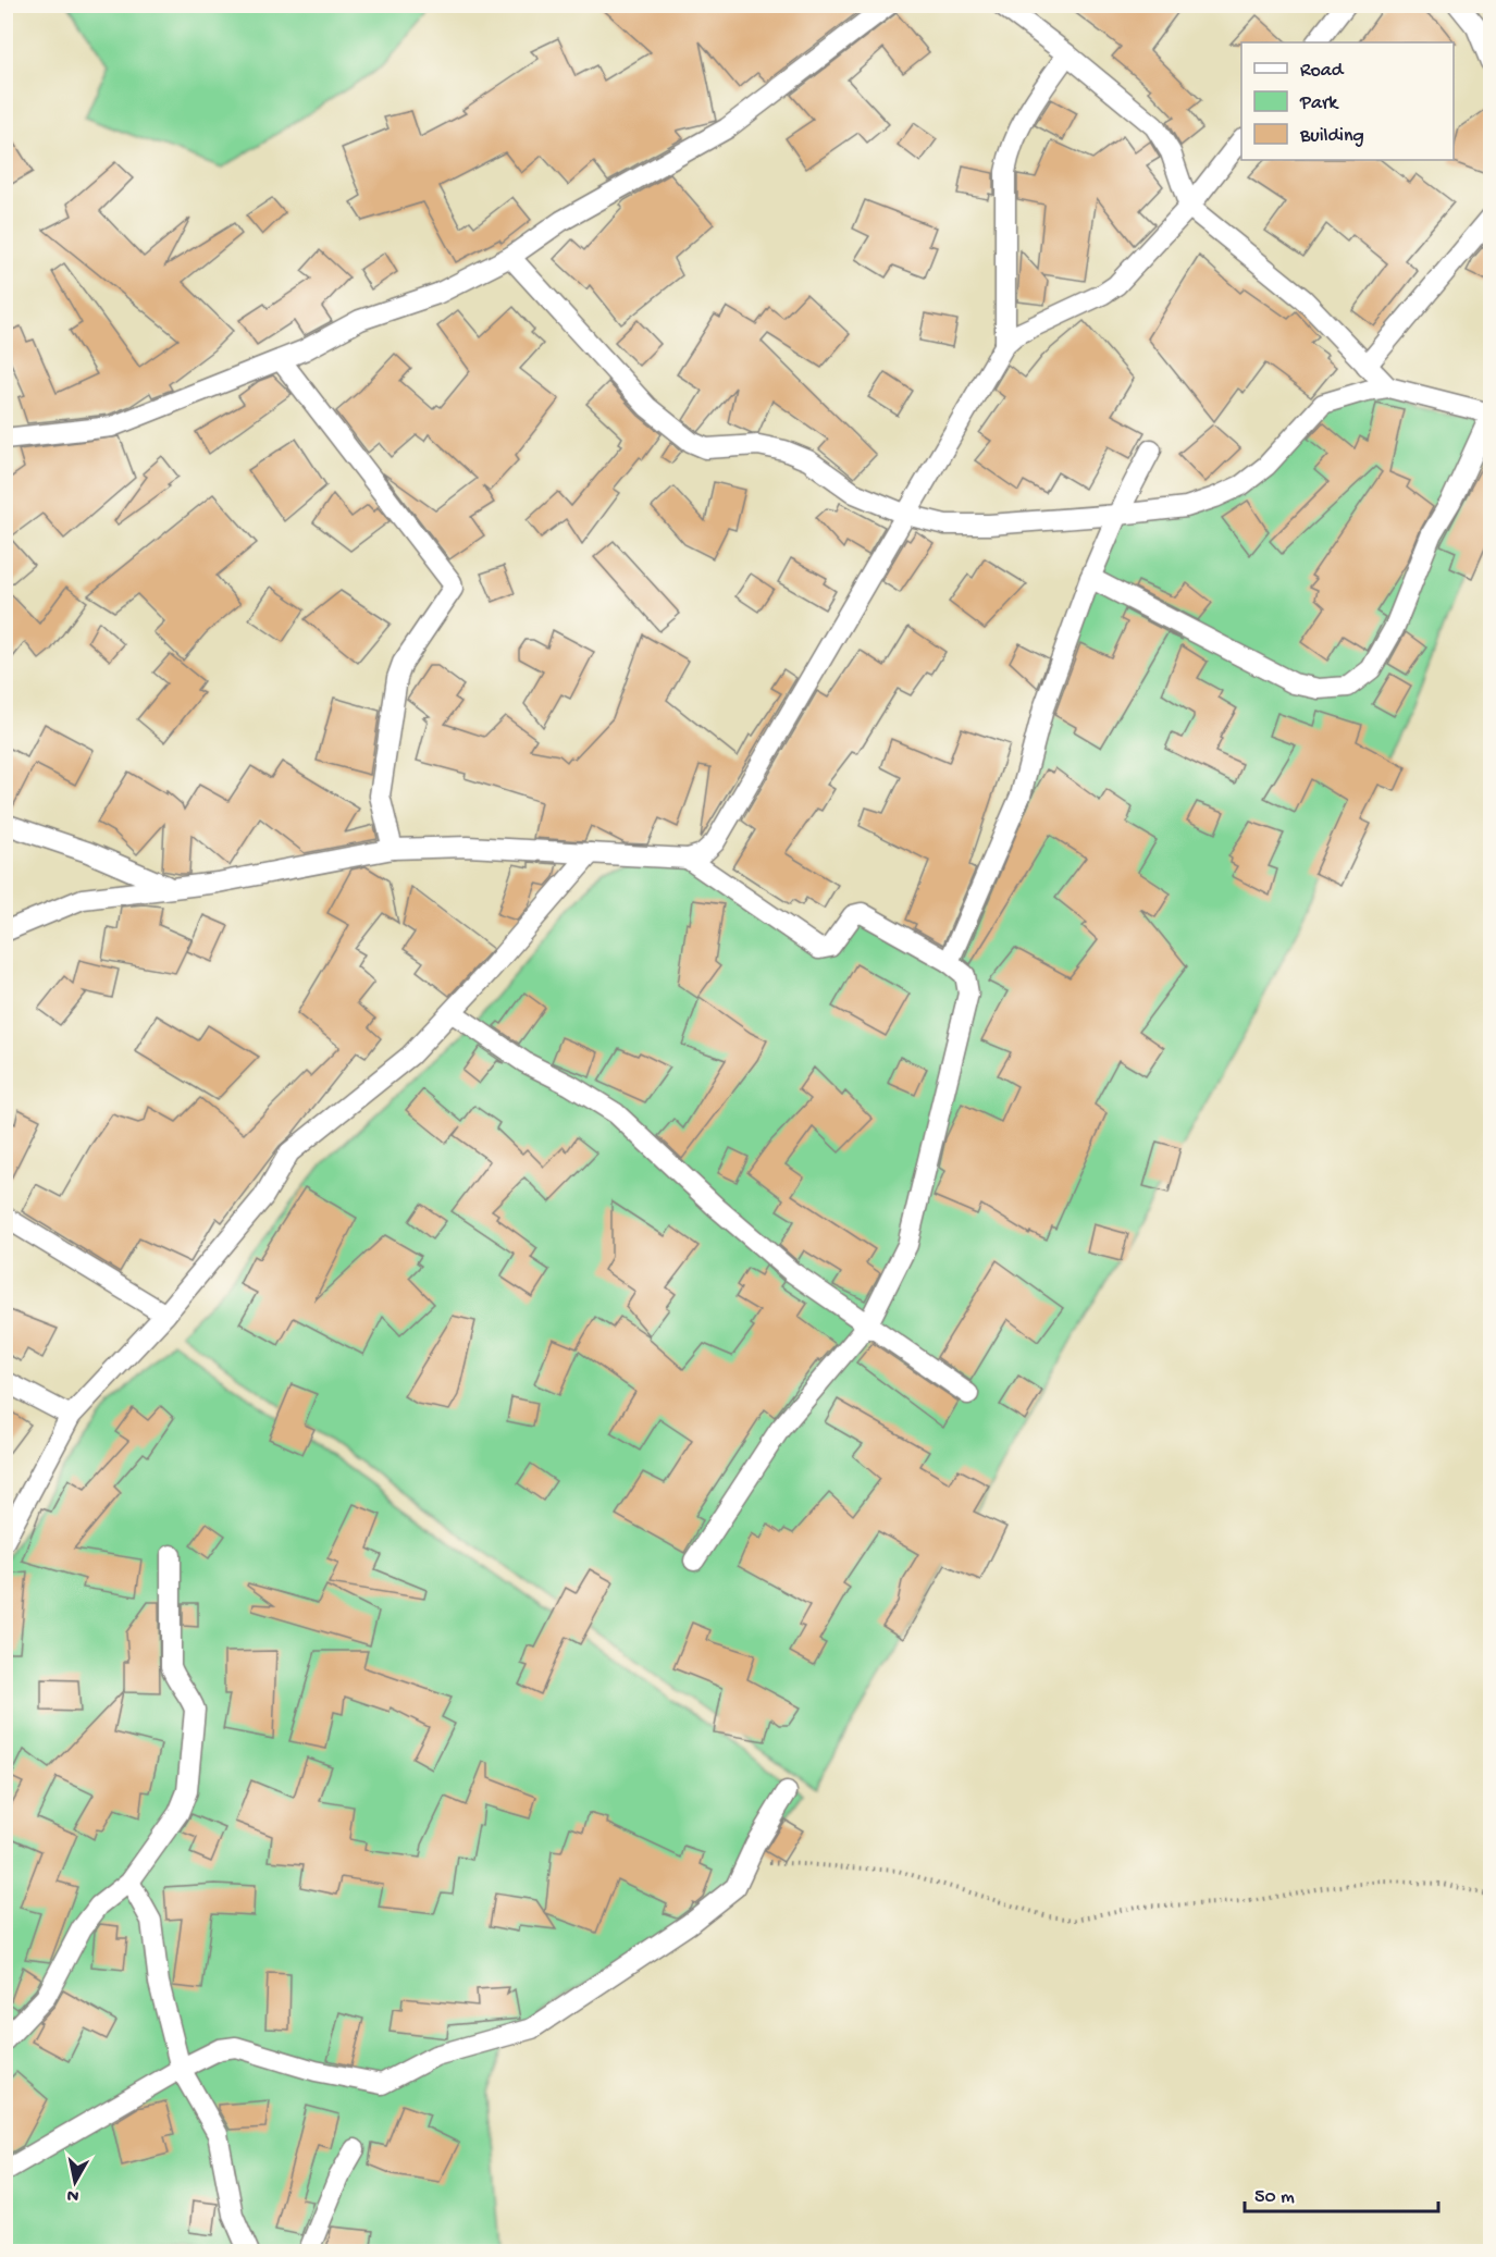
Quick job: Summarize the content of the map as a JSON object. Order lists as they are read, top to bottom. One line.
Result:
{"legend":["Road","Park","Building"],"scale_bar":"50 m","north":"bottom"}
